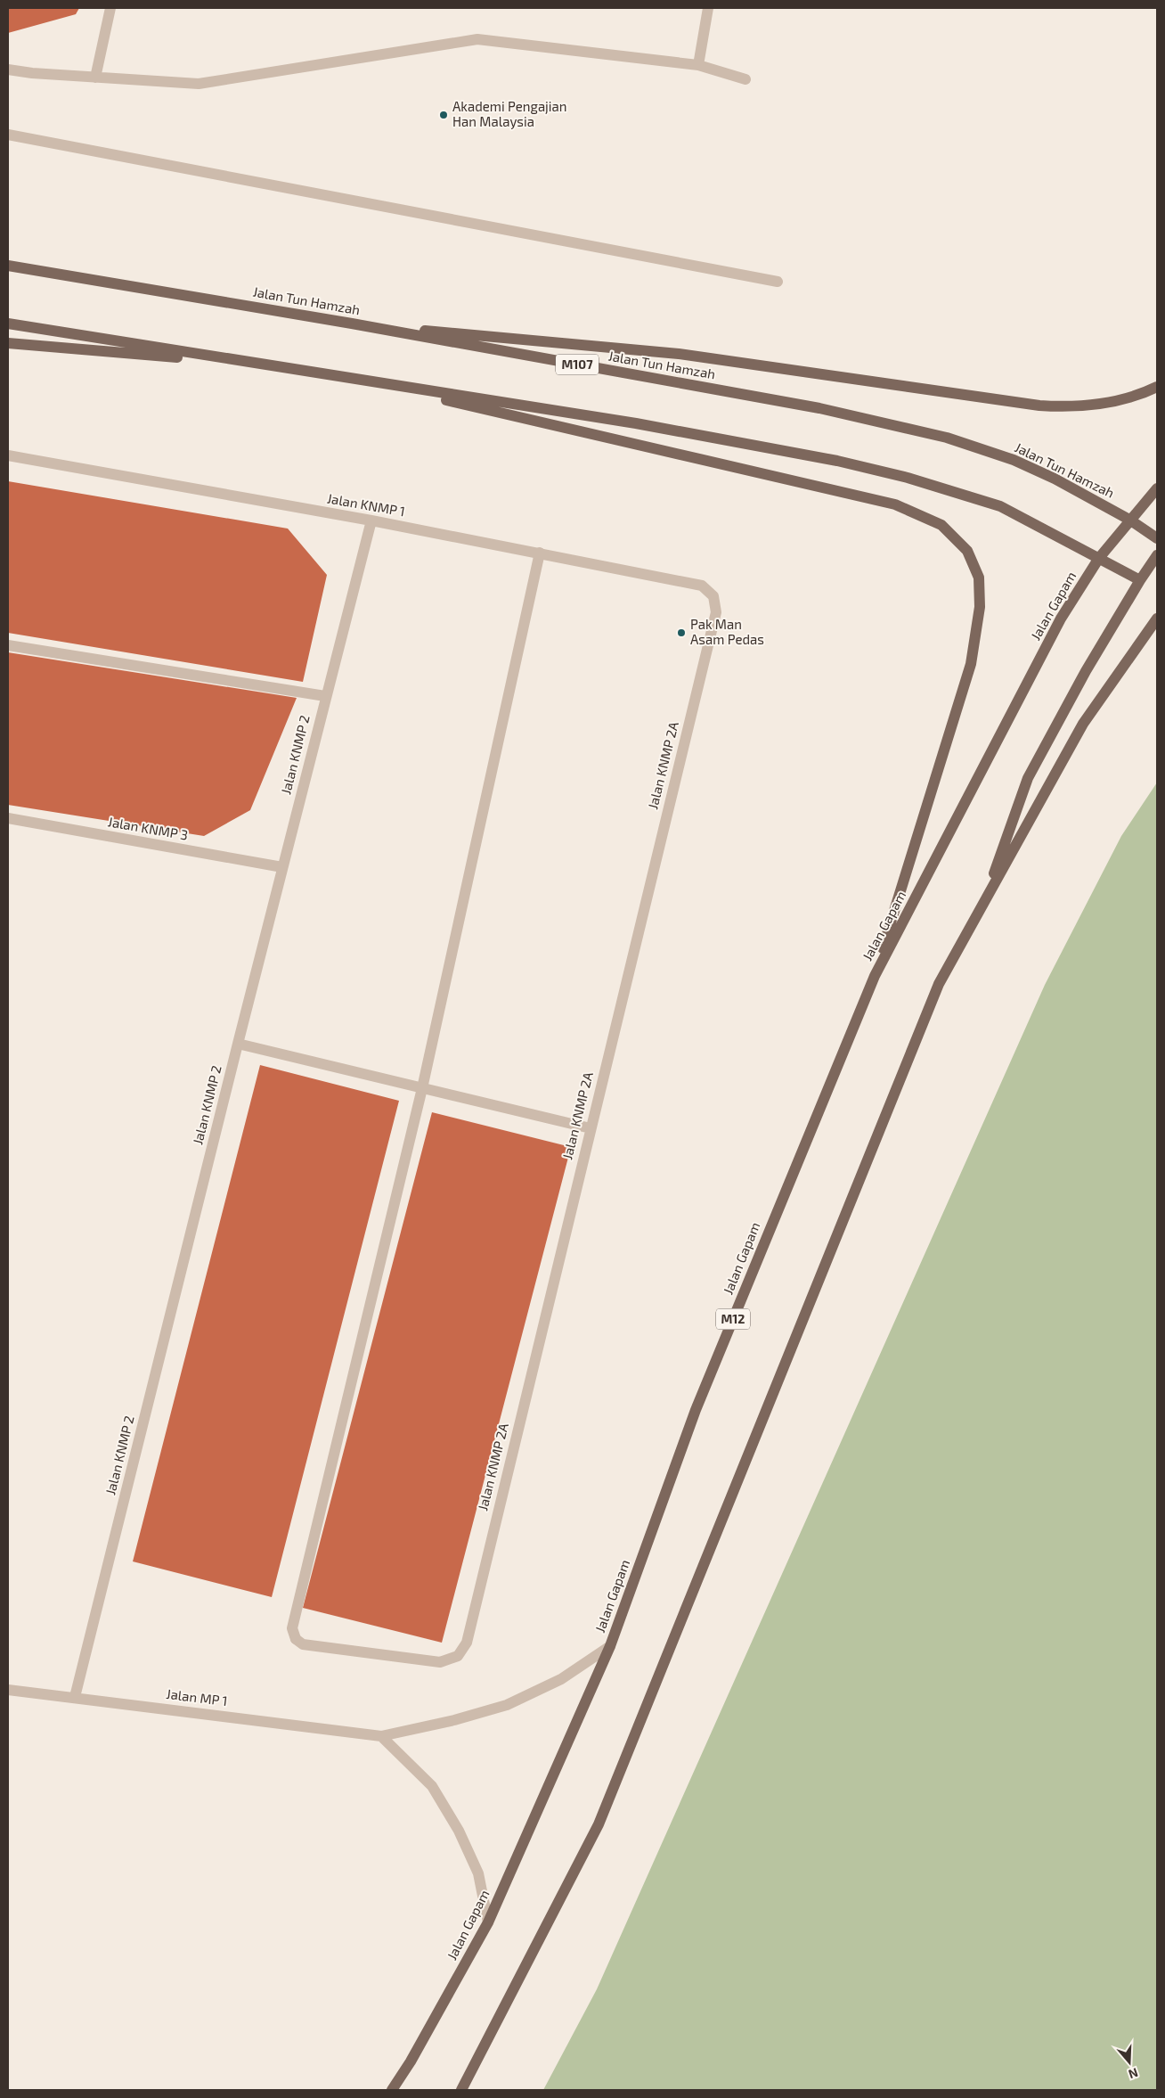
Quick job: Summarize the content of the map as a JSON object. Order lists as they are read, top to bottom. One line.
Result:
{"streets":{"main road":["Jalan Tun Hamzah","M107","Jalan Gapam","M12"],"street":["Jalan KNMP 1","Jalan KNMP 2","Jalan KNMP 2A","Jalan KNMP 3","Jalan MP 1"]},"crossings":[["Jalan Tun Hamzah","Jalan Gapam"],["Jalan KNMP 1","Jalan KNMP 2"],["Jalan KNMP 1","Jalan KNMP 2A"],["Jalan Gapam","Jalan MP 1"],["Jalan KNMP 2","Jalan KNMP 3"],["Jalan KNMP 2","Jalan MP 1"]],"places":["Akademi Pengajian Han Malaysia","Pak Man Asam Pedas"],"north":"bottom"}
